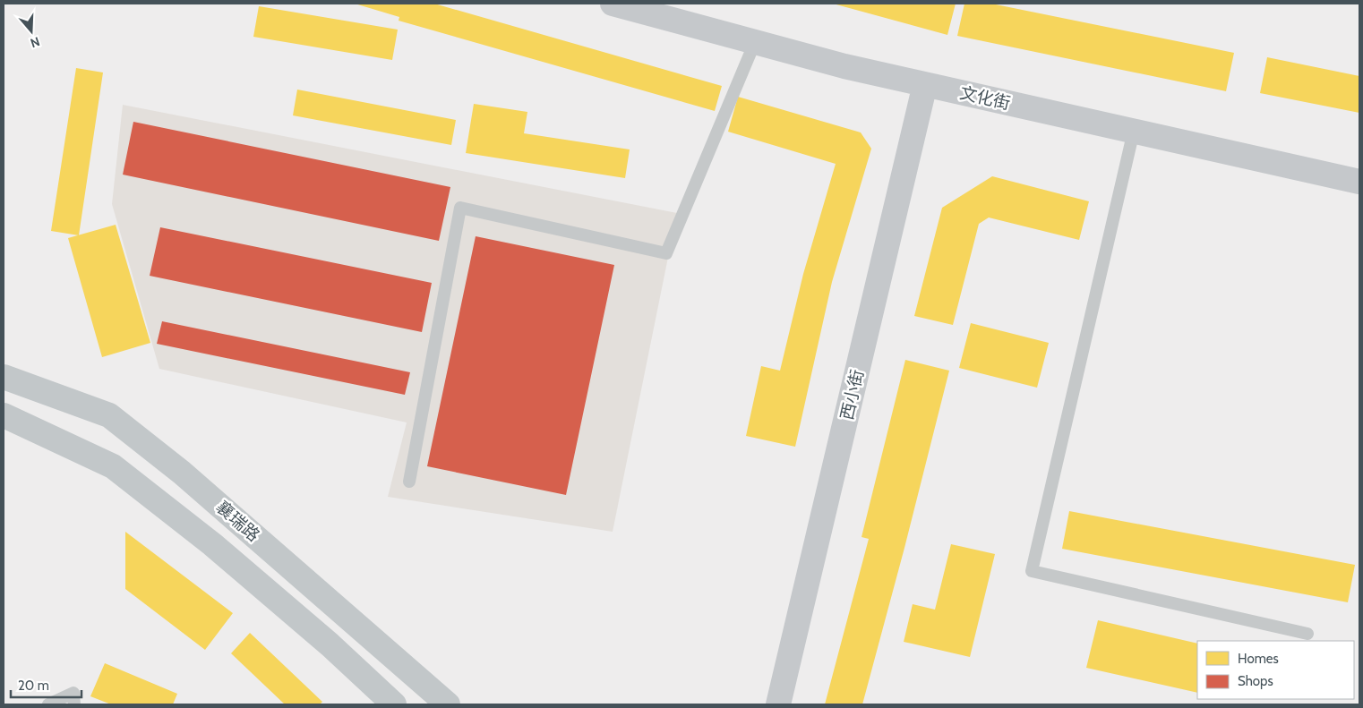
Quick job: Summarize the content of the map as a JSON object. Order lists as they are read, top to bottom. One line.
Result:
{"streets":{"main road":["文化街","西小街","襄瑞路"]},"crossings":[["文化街","西小街"]],"legend":["Homes","Shops"],"scale_bar":"20 m","north":"bottom"}
